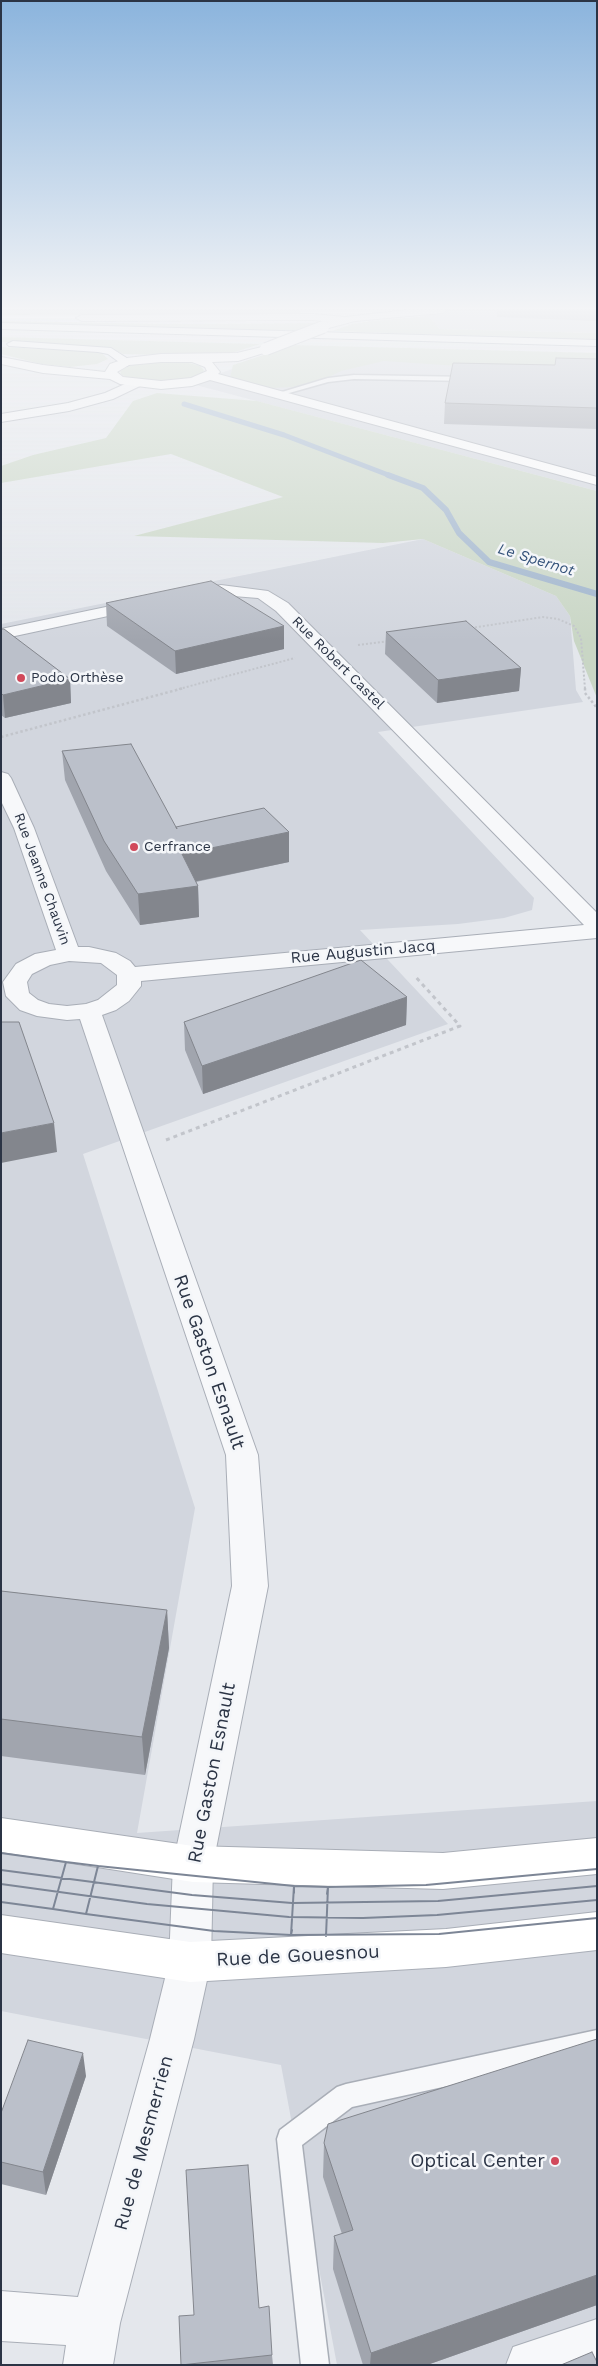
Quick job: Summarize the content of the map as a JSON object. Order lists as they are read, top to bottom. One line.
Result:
{"streets":{"main road":["Rue de Gouesnou"],"street":["Rue Robert Castel","Rue Jeanne Chauvin","Rue Augustin Jacq","Rue Gaston Esnault","Rue de Mesmerrien"]},"crossings":[["Rue Gaston Esnault","Rue de Gouesnou"],["Rue Gaston Esnault","Rue de Mesmerrien"],["Rue de Gouesnou","Rue de Mesmerrien"]],"water":["Le Spernot"],"places":["Podo Orthèse","Cerfrance","Optical Center"]}
